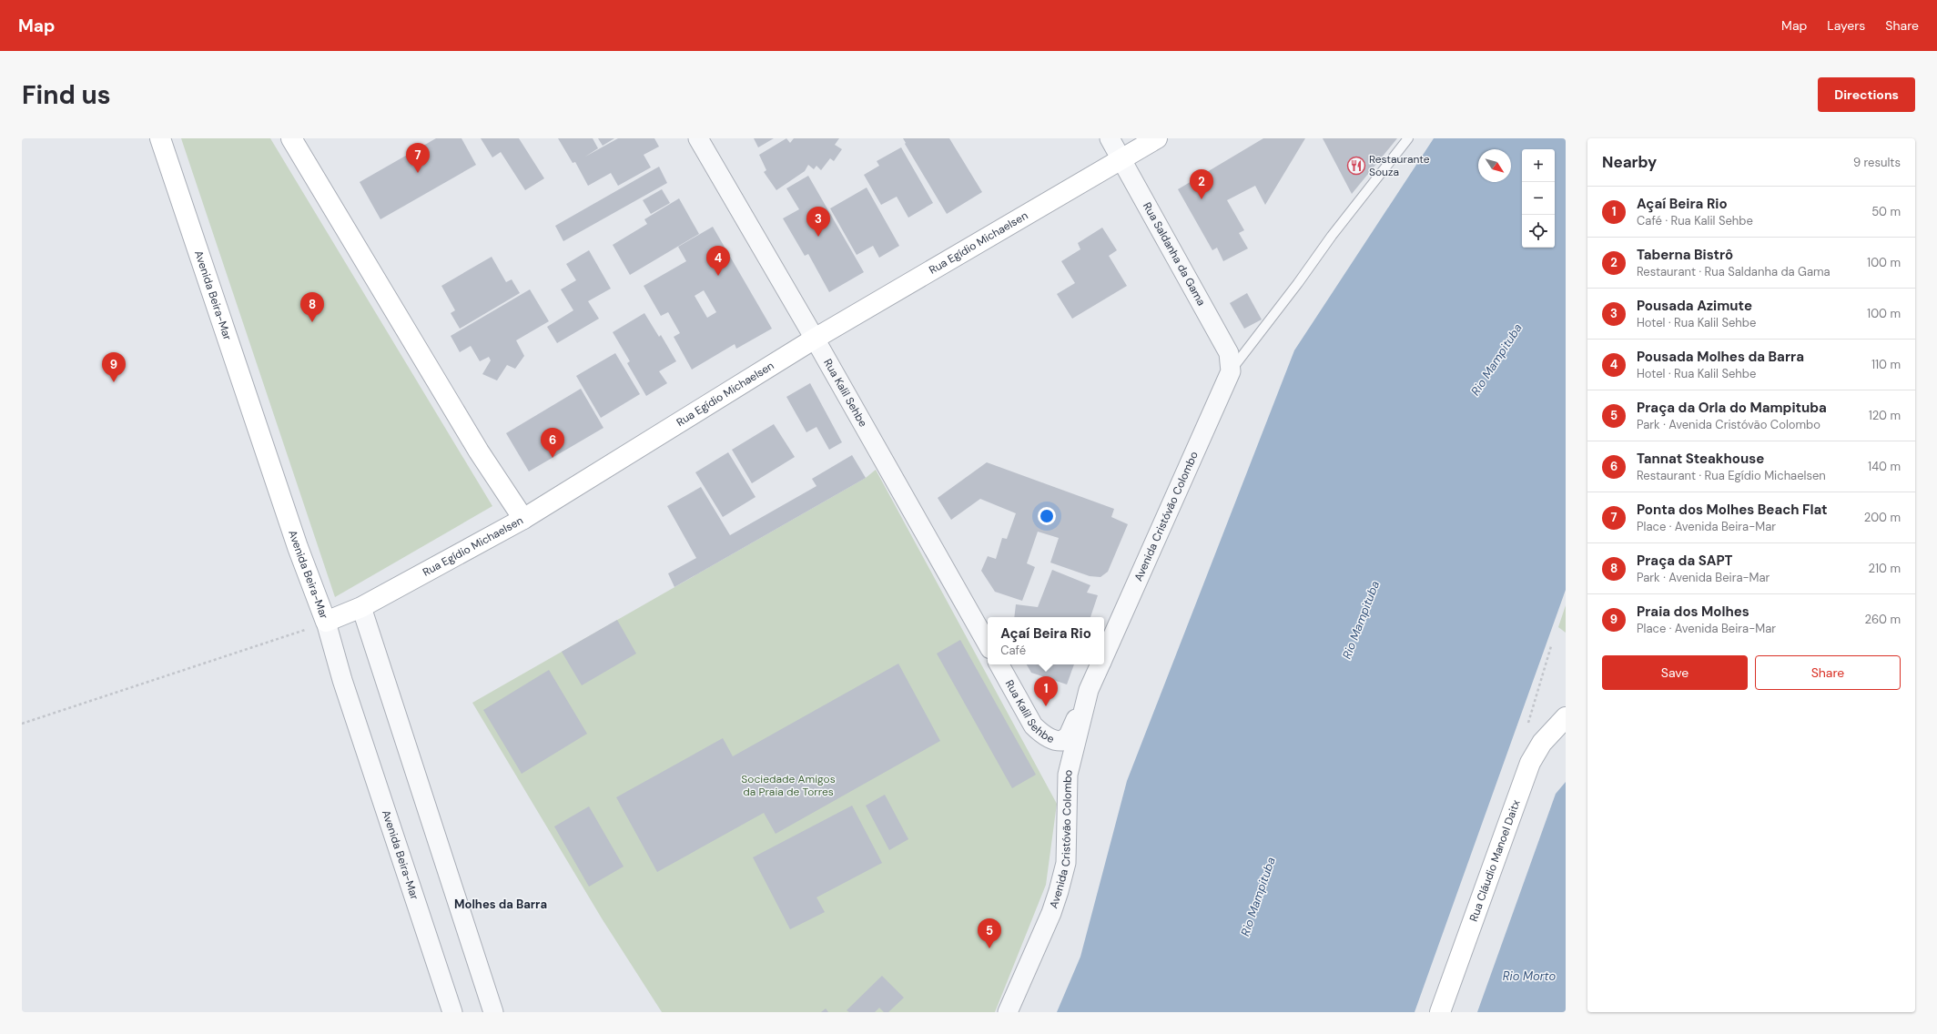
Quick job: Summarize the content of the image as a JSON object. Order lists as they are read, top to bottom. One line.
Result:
{"streets":{"street":["Rua Egídio Michaelsen","Rua Saldanha da Gama","Avenida Beira-Mar","Rua Kalil Sehbe","Avenida Cristóvão Colombo","Rua Cláudio Manoel Daitx"]},"crossings":[["Rua Egídio Michaelsen","Rua Saldanha da Gama"],["Rua Egídio Michaelsen","Avenida Beira-Mar"],["Rua Egídio Michaelsen","Rua Kalil Sehbe"],["Rua Saldanha da Gama","Avenida Cristóvão Colombo"],["Rua Kalil Sehbe","Avenida Cristóvão Colombo"]],"districts":["Molhes da Barra"],"water":["Rio Mampituba","Rio Morto"],"parks":["Sociedade Amigos da Praia de Torres"],"places":{"restaurant":["Restaurante Souza"]},"north":"bottom right","page":{"header":"Map","nav":["Map","Layers","Share"],"buttons":["Directions",["Save","Share"]],"title":"Find us","heading":["Nearby","9 results"],"pins":["7","2","3","4","8","9","6","1","5"],"map_buttons":["+","−"],"list":[{"mark":"1","name":"Açaí Beira Rio","note":"Café · Rua Kalil Sehbe","value":"50 m"},{"mark":"2","name":"Taberna Bistrô","note":"Restaurant · Rua Saldanha da Gama","value":"100 m"},{"mark":"3","name":"Pousada Azimute","note":"Hotel · Rua Kalil Sehbe","value":"100 m"},{"mark":"4","name":"Pousada Molhes da Barra","note":"Hotel · Rua Kalil Sehbe","value":"110 m"},{"mark":"5","name":"Praça da Orla do Mampituba","note":"Park · Avenida Cristóvão Colombo","value":"120 m"},{"mark":"6","name":"Tannat Steakhouse","note":"Restaurant · Rua Egídio Michaelsen","value":"140 m"},{"mark":"7","name":"Ponta dos Molhes Beach Flat","note":"Place · Avenida Beira-Mar","value":"200 m"},{"mark":"8","name":"Praça da SAPT","note":"Park · Avenida Beira-Mar","value":"210 m"},{"mark":"9","name":"Praia dos Molhes","note":"Place · Avenida Beira-Mar","value":"260 m"}],"popup":["Açaí Beira Rio","Café"]}}
